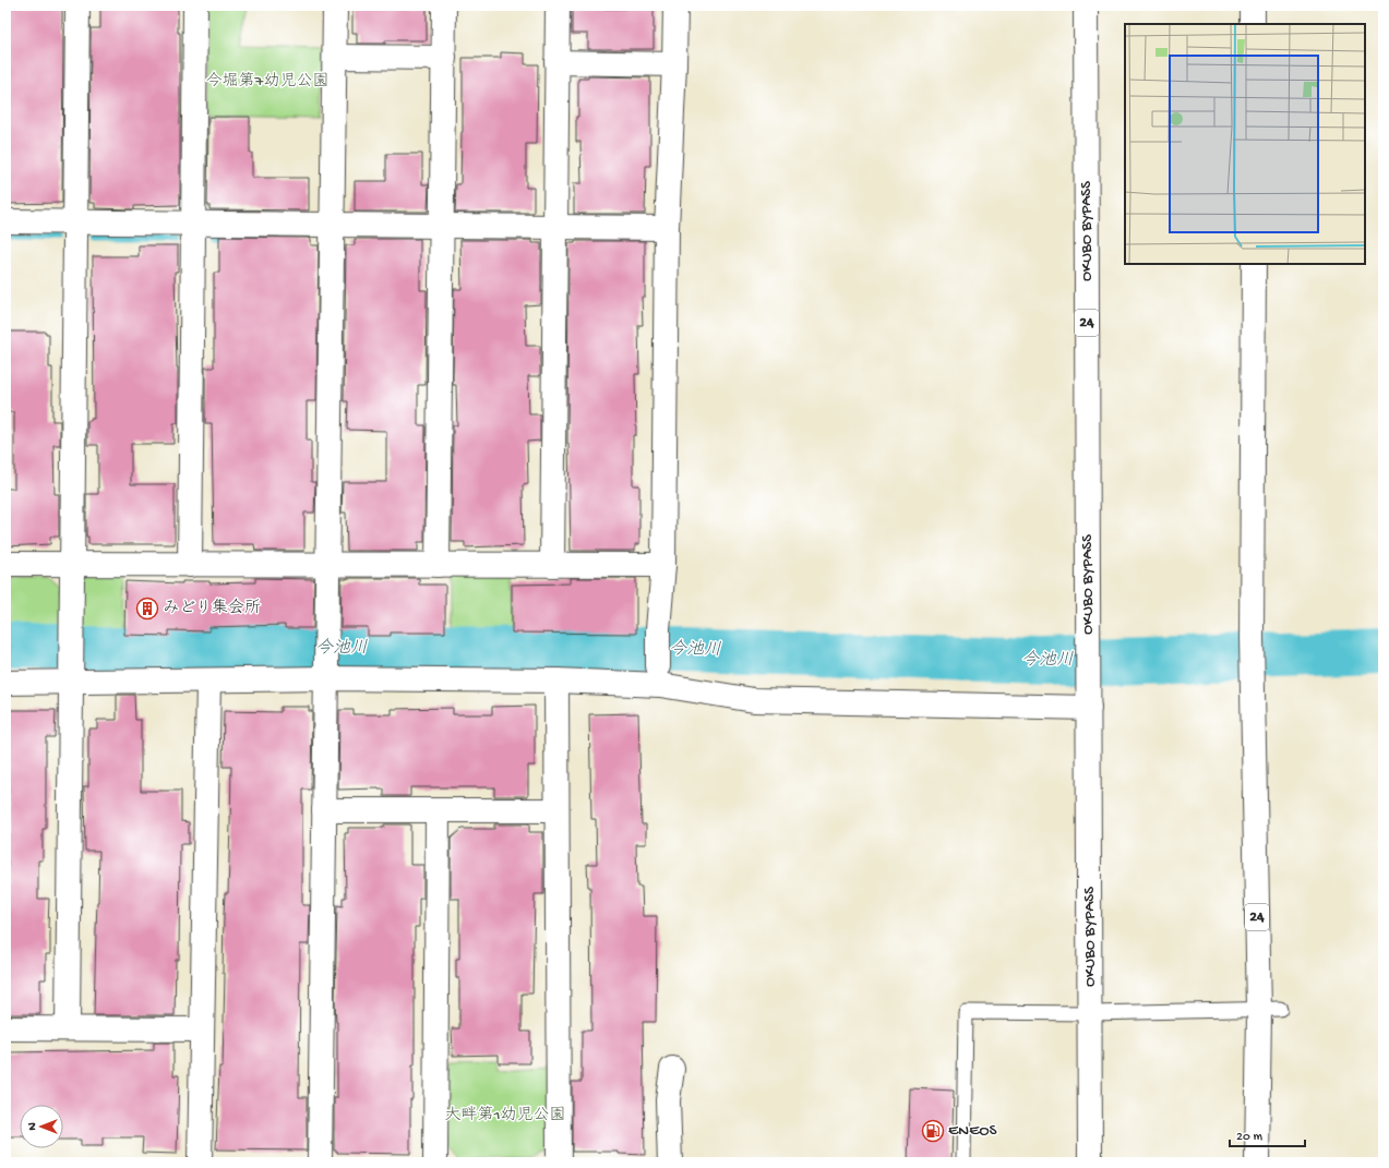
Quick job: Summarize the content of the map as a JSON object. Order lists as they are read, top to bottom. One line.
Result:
{"streets":{"main road":["OKUBO BYPASS","24"]},"water":["今池川"],"parks":["今堀第7幼児公園","大畔第1幼児公園"],"places":{"building":["みどり集会所"],"fuel station":["ENEOS"]},"scale_bar":"20 m","north":"left"}
